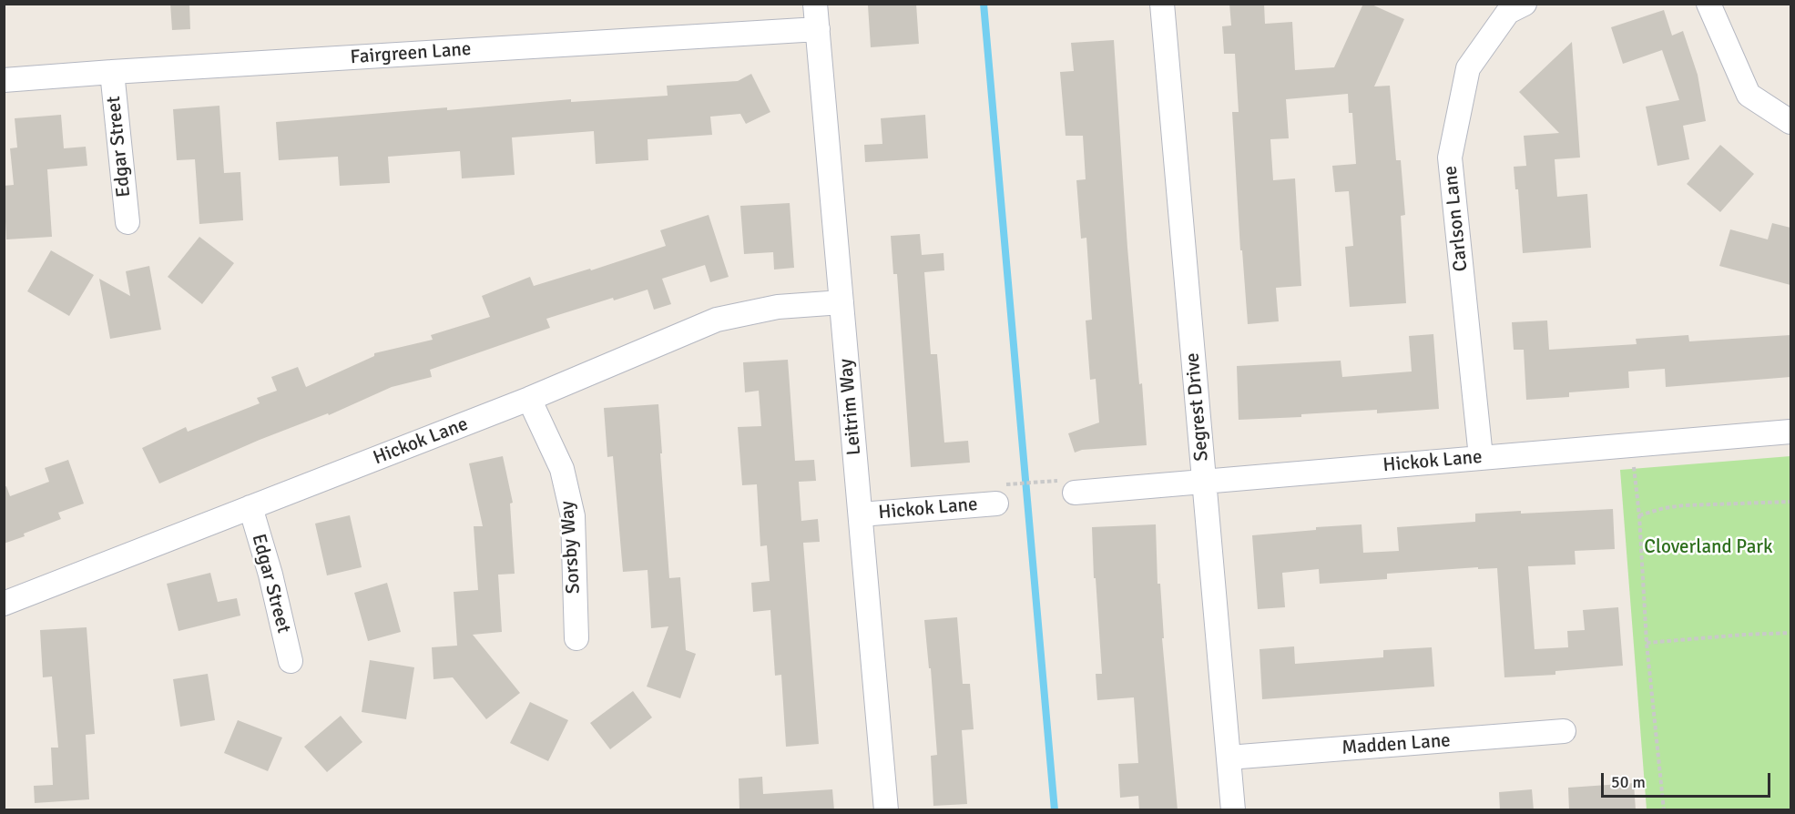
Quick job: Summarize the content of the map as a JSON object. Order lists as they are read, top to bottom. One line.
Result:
{"streets":{"street":["Fairgreen Lane","Edgar Street","Carlson Lane","Leitrim Way","Segrest Drive","Hickok Lane","Sorsby Way","Madden Lane"]},"crossings":[["Fairgreen Lane","Edgar Street"],["Fairgreen Lane","Leitrim Way"],["Edgar Street","Hickok Lane"],["Carlson Lane","Hickok Lane"],["Leitrim Way","Hickok Lane"],["Segrest Drive","Hickok Lane"],["Segrest Drive","Madden Lane"],["Hickok Lane","Sorsby Way"]],"parks":["Cloverland Park"],"scale_bar":"50 m"}
